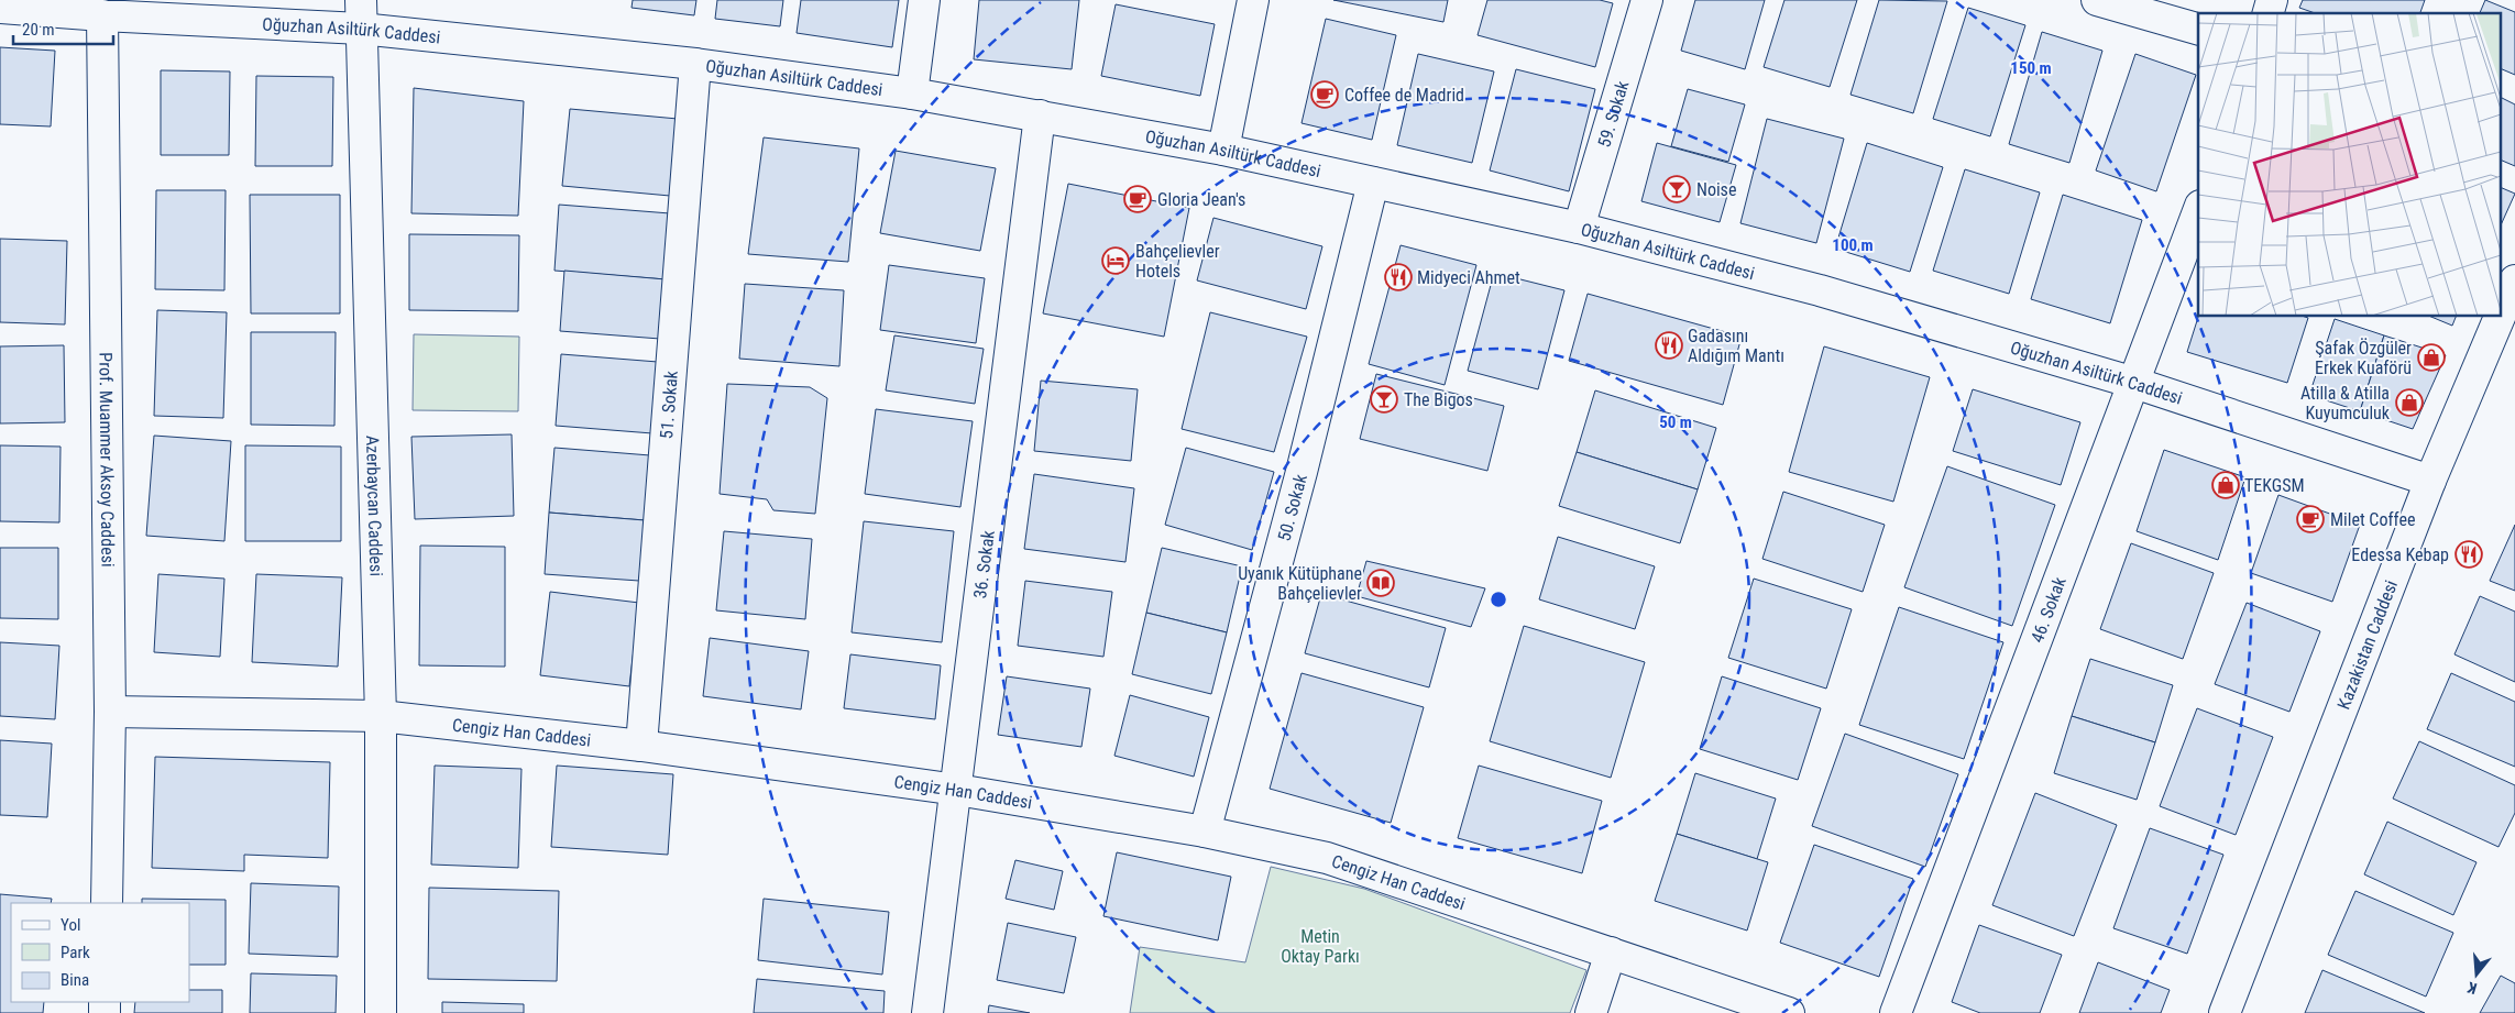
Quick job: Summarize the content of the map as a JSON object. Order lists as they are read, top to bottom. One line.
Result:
{"streets":{"street":["Oğuzhan Asiltürk Caddesi","59. Sokak","51. Sokak","Prof. Muammer Aksoy Caddesi","Azerbaycan Caddesi","50. Sokak","36. Sokak","46. Sokak","Kazakistan Caddesi","Cengiz Han Caddesi"]},"crossings":[["Oğuzhan Asiltürk Caddesi","59. Sokak"],["Oğuzhan Asiltürk Caddesi","51. Sokak"],["Oğuzhan Asiltürk Caddesi","Prof. Muammer Aksoy Caddesi"],["Oğuzhan Asiltürk Caddesi","Azerbaycan Caddesi"],["Oğuzhan Asiltürk Caddesi","50. Sokak"],["Oğuzhan Asiltürk Caddesi","36. Sokak"],["Oğuzhan Asiltürk Caddesi","46. Sokak"],["Oğuzhan Asiltürk Caddesi","Kazakistan Caddesi"],["51. Sokak","Cengiz Han Caddesi"],["Prof. Muammer Aksoy Caddesi","Cengiz Han Caddesi"],["Azerbaycan Caddesi","Cengiz Han Caddesi"],["50. Sokak","Cengiz Han Caddesi"],["36. Sokak","Cengiz Han Caddesi"]],"parks":["Metin Oktay Parkı"],"places":{"cafe":["Coffee de Madrid","Gloria Jean's","Milet Coffee"],"bar":["Noise","The Bigos"],"hotel":["Bahçelievler Hotels"],"restaurant":["Midyeci Ahmet","Gadasını Aldığım Mantı","Edessa Kebap"],"shop":["Şafak Özgüler Erkek Kuaförü","Atilla & Atilla Kuyumculuk","TEKGSM"],"library":["Uyanık Kütüphane Bahçelievler"]},"legend":["Yol","Park","Bina"],"scale_bar":"20 m","north":"bottom","rings":["150 m","100 m","50 m"]}
